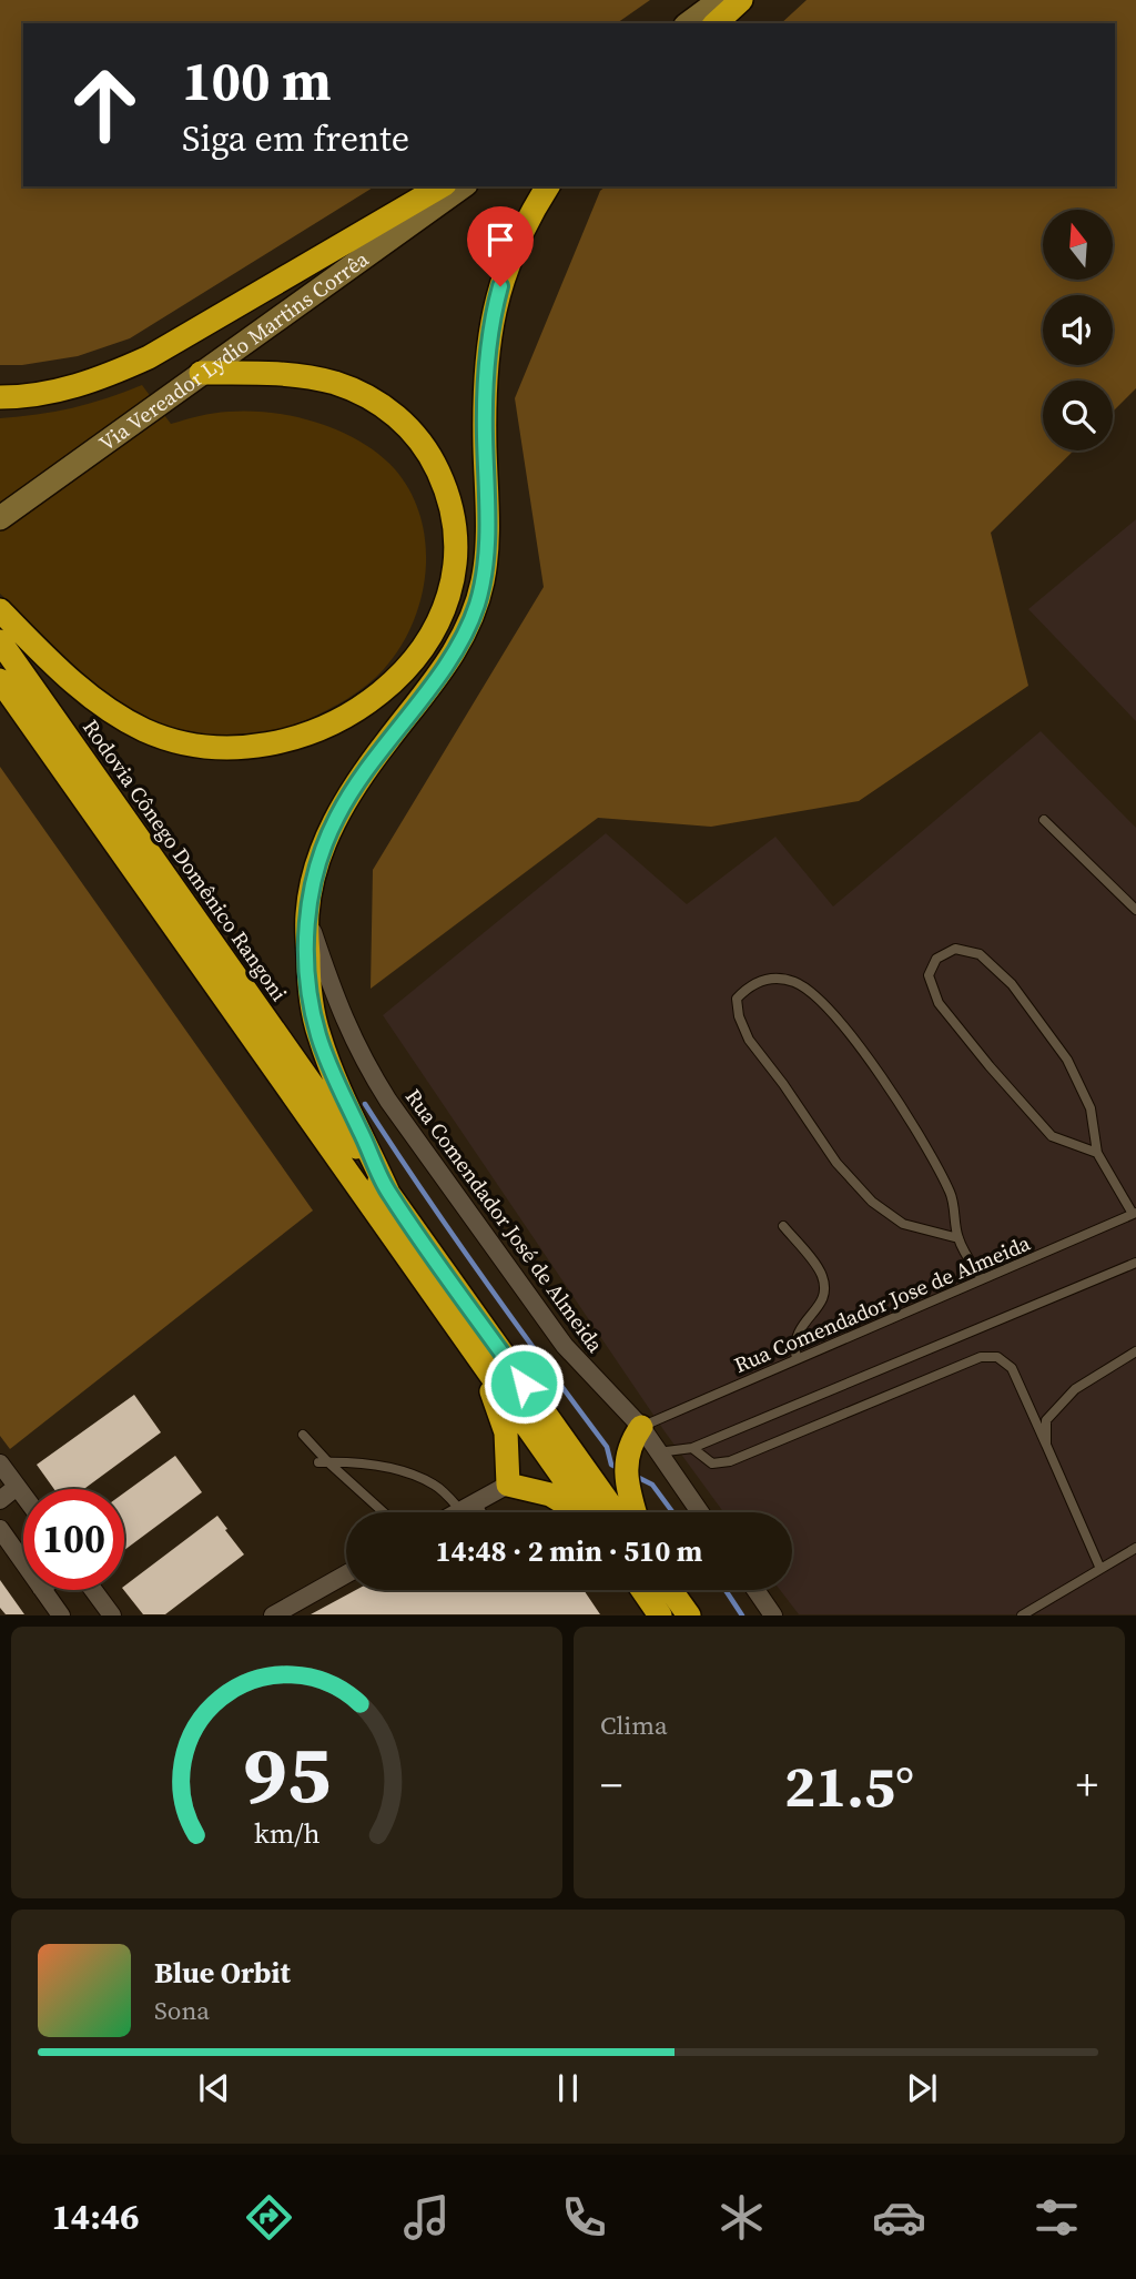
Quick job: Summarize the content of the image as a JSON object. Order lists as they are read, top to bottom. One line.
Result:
{"streets":{"highway":["Rodovia Cônego Domênico Rangoni"],"main road":["Via Vereador Lydio Martins Corrêa"],"street":["Rua Comendador José de Almeida"],"lane":["Rua Comendador Jose de Almeida"]},"crossings":[["Rua Comendador José de Almeida","Rua Comendador Jose de Almeida"]],"north":"top","page":{"turn":["100 m","Siga em frente"],"limit":"100","trip":"14:48 · 2 min · 510 m","tile":"Clima","heat":["−","21.5°","+"],"song":["Blue Orbit","Sona"],"tabs":"14:46","gauge":["95","km/h"]}}
